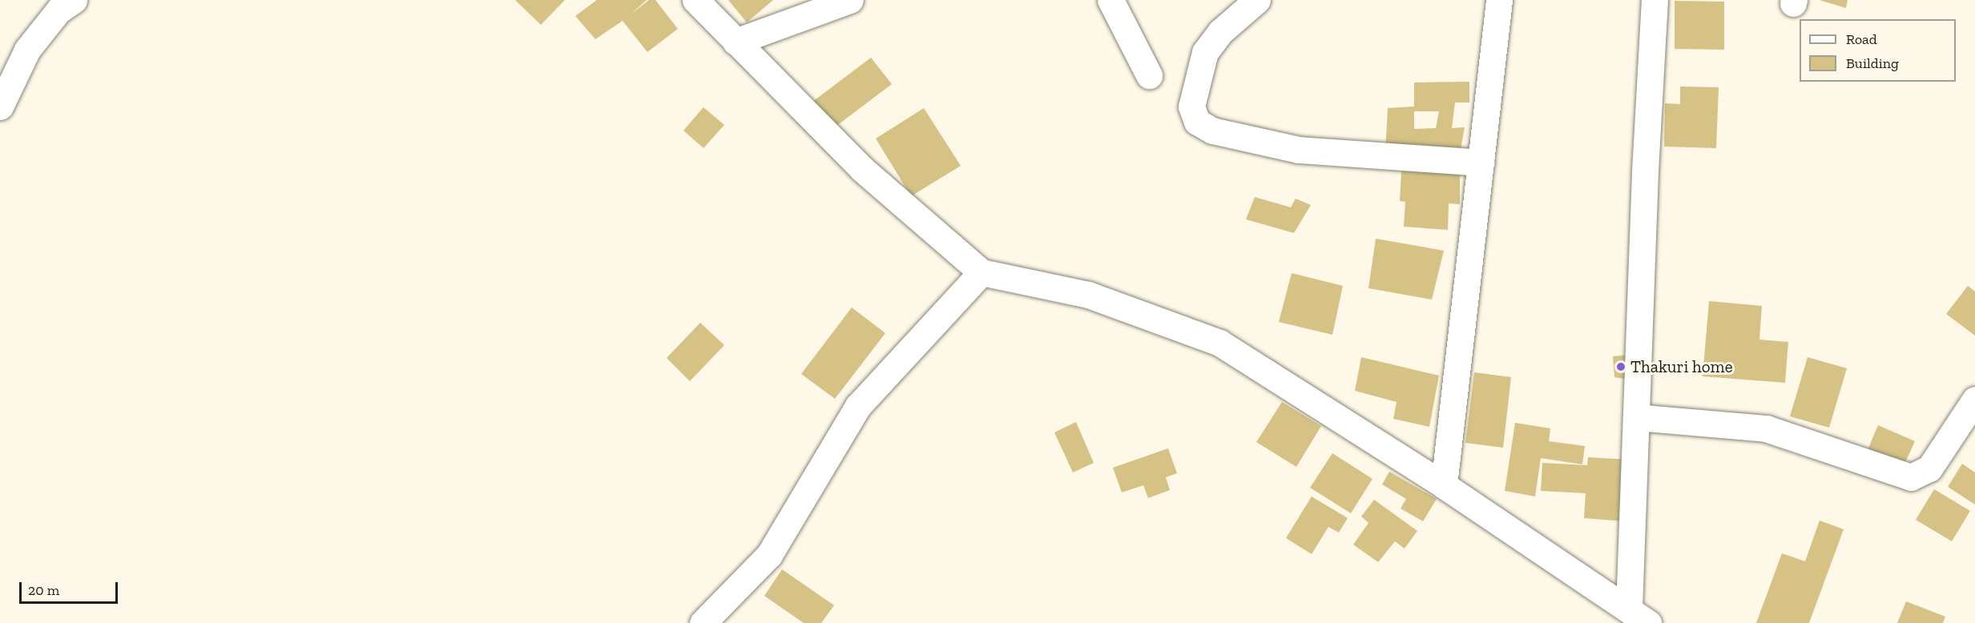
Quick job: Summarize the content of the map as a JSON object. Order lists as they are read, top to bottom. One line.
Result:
{"places":["Thakuri home"],"legend":["Road","Building"],"scale_bar":"20 m"}
